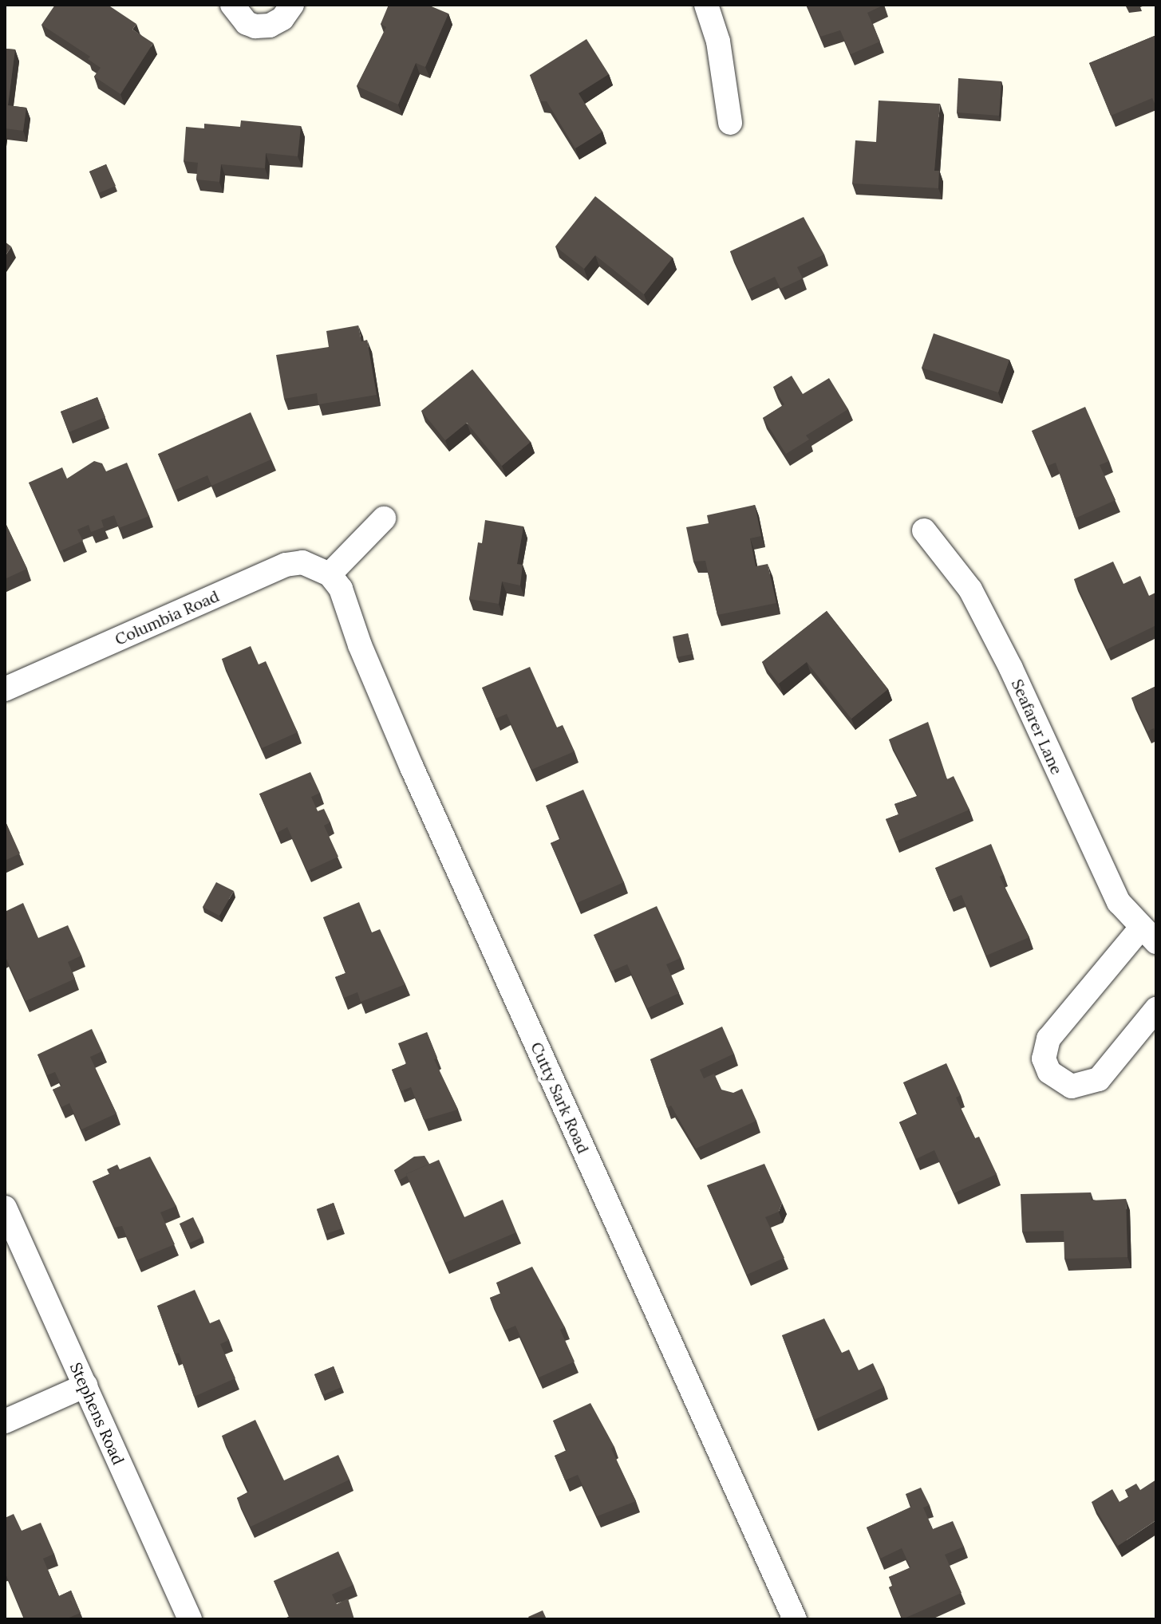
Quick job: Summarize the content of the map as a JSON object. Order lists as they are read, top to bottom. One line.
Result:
{"streets":{"street":["Columbia Road","Seafarer Lane","Cutty Sark Road","Stephens Road"]},"crossings":[["Columbia Road","Cutty Sark Road"]]}
